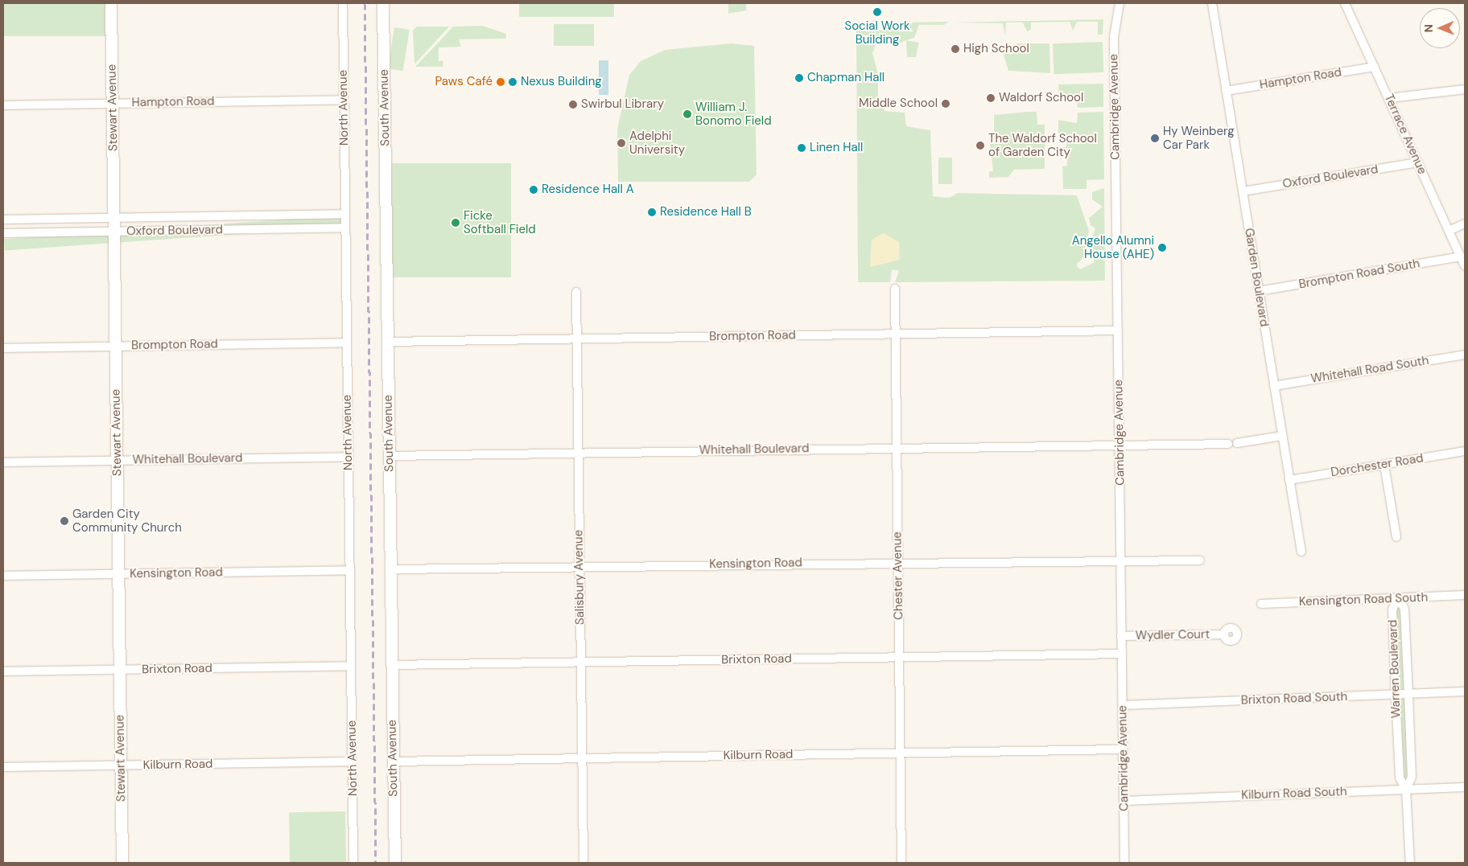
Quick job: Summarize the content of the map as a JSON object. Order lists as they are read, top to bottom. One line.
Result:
{"streets":{"main road":["Stewart Avenue","South Avenue"],"street":["Hampton Road","Cambridge Avenue","North Avenue","Terrace Avenue","Oxford Boulevard","Brompton Road South","Garden Boulevard","Brompton Road","Whitehall Road South","Whitehall Boulevard","Dorchester Road","Kensington Road","Chester Avenue","Salisbury Avenue","Kensington Road South","Wydler Court","Brixton Road","Warren Boulevard","Brixton Road South","Kilburn Road","Kilburn Road South"]},"crossings":[["Hampton Road","Stewart Avenue"],["Hampton Road","North Avenue"],["Hampton Road","Terrace Avenue"],["Hampton Road","Garden Boulevard"],["Cambridge Avenue","Brompton Road"],["Cambridge Avenue","Whitehall Boulevard"],["Cambridge Avenue","Kensington Road"],["Cambridge Avenue","Wydler Court"],["Cambridge Avenue","Brixton Road"],["Cambridge Avenue","Brixton Road South"],["Cambridge Avenue","Kilburn Road"],["Cambridge Avenue","Kilburn Road South"],["Stewart Avenue","Oxford Boulevard"],["Stewart Avenue","Brompton Road"],["Stewart Avenue","Whitehall Boulevard"],["Stewart Avenue","Kensington Road"],["Stewart Avenue","Brixton Road"],["Stewart Avenue","Kilburn Road"],["North Avenue","Oxford Boulevard"],["North Avenue","Brompton Road"],["North Avenue","Whitehall Boulevard"],["North Avenue","Kensington Road"],["North Avenue","Brixton Road"],["North Avenue","Kilburn Road"],["South Avenue","Brompton Road"],["South Avenue","Whitehall Boulevard"],["South Avenue","Kensington Road"],["South Avenue","Brixton Road"],["South Avenue","Kilburn Road"],["Terrace Avenue","Oxford Boulevard"],["Terrace Avenue","Brompton Road South"],["Oxford Boulevard","Garden Boulevard"],["Brompton Road South","Garden Boulevard"],["Garden Boulevard","Whitehall Road South"],["Garden Boulevard","Dorchester Road"],["Brompton Road","Chester Avenue"],["Brompton Road","Salisbury Avenue"],["Whitehall Boulevard","Chester Avenue"],["Whitehall Boulevard","Salisbury Avenue"],["Kensington Road","Chester Avenue"],["Kensington Road","Salisbury Avenue"],["Chester Avenue","Brixton Road"],["Chester Avenue","Kilburn Road"],["Salisbury Avenue","Brixton Road"],["Salisbury Avenue","Kilburn Road"],["Kensington Road South","Warren Boulevard"],["Warren Boulevard","Brixton Road South"],["Warren Boulevard","Kilburn Road South"]],"places":["Social Work Building","High School","Chapman Hall","Paws Café","Nexus Building","Waldorf School","Middle School","Swirbul Library","William J. Bonomo Field","Hy Weinberg Car Park","Adelphi University","The Waldorf School of Garden City","Linen Hall","Residence Hall A","Residence Hall B","Ficke Softball Field","Angello Alumni House (AHE)","Garden City Community Church"],"north":"left"}
